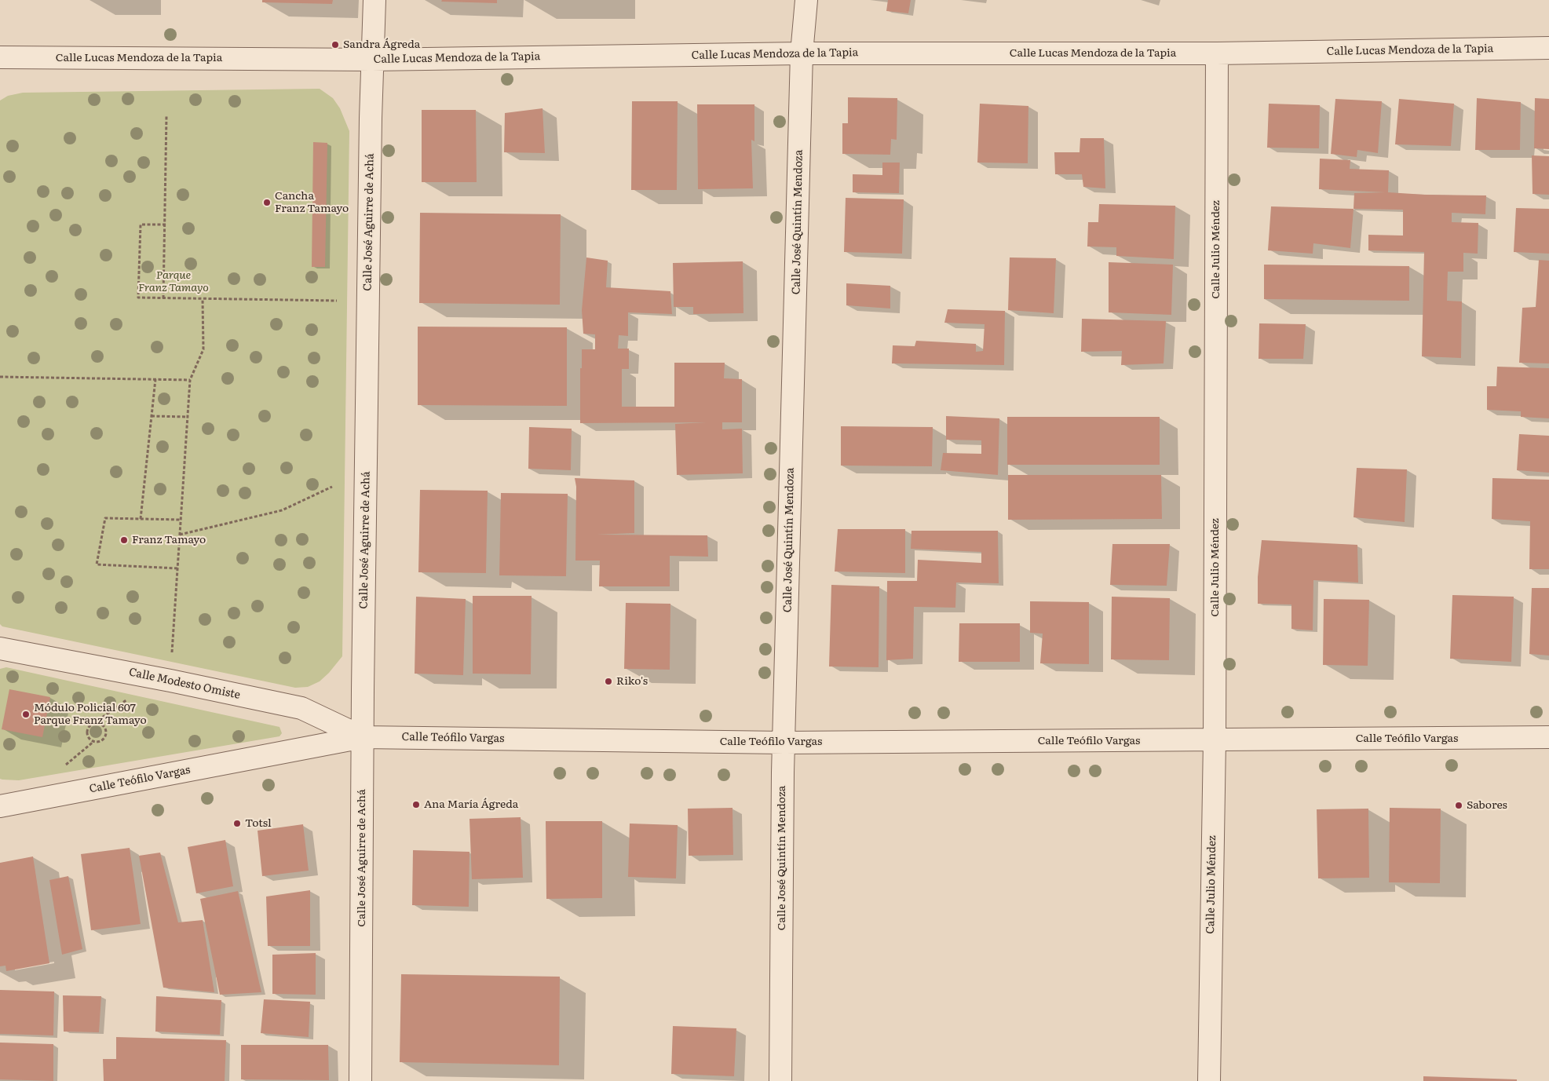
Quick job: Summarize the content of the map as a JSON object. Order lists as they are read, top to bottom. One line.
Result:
{"streets":{"street":["Calle Lucas Mendoza de la Tapia","Calle José Aguirre de Achá","Calle José Quintín Mendoza","Calle Julio Méndez","Calle Modesto Omiste","Calle Teófilo Vargas"]},"crossings":[["Calle Lucas Mendoza de la Tapia","Calle José Aguirre de Achá"],["Calle Lucas Mendoza de la Tapia","Calle José Quintín Mendoza"],["Calle Lucas Mendoza de la Tapia","Calle Julio Méndez"],["Calle José Aguirre de Achá","Calle Modesto Omiste"],["Calle José Aguirre de Achá","Calle Teófilo Vargas"],["Calle José Quintín Mendoza","Calle Teófilo Vargas"],["Calle Julio Méndez","Calle Teófilo Vargas"],["Calle Modesto Omiste","Calle Teófilo Vargas"]],"parks":["Parque Franz Tamayo"],"places":["Sandra Ágreda","Cancha Franz Tamayo","Franz Tamayo","Riko's","Módulo Policial 607 Parque Franz Tamayo","Ana María Ágreda","Sabores","Totsl"]}
